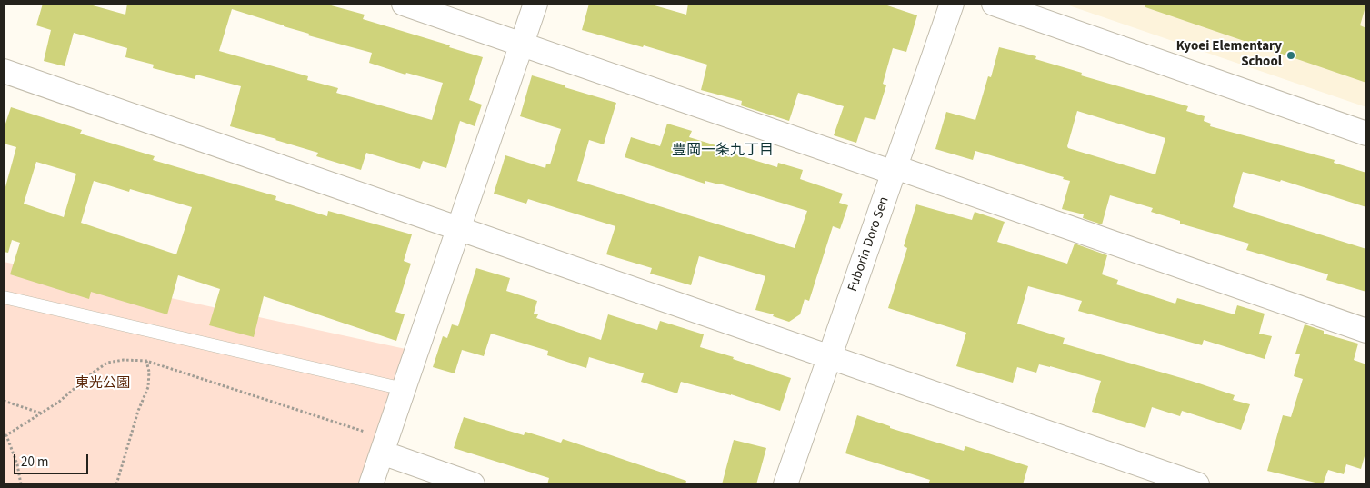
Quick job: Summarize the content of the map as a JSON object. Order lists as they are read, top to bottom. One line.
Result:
{"streets":{"street":["Fuborin Doro Sen"]},"districts":["豊岡一条九丁目"],"parks":["東光公園"],"places":["Kyoei Elementary School"],"scale_bar":"20 m"}
